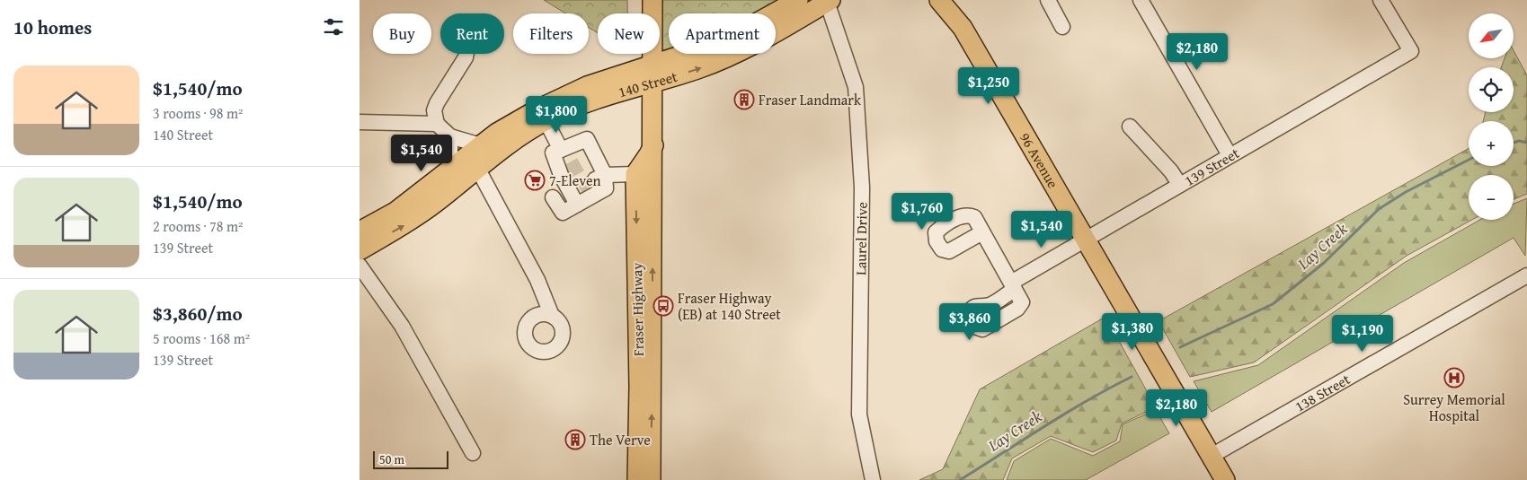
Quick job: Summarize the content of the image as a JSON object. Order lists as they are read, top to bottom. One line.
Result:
{"streets":{"main road":["140 Street","96 Avenue","Fraser Highway"],"street":["139 Street","Laurel Drive","138 Street"]},"crossings":[["140 Street","Laurel Drive"],["140 Street","Fraser Highway"],["96 Avenue","139 Street"],["96 Avenue","138 Street"]],"water":["Lay Creek"],"places":{"building":["Fraser Landmark","The Verve"],"supermarket":["7-Eleven"],"bus stop":["Fraser Highway (EB) at 140 Street"],"hospital":["Surrey Memorial Hospital"]},"scale_bar":"50 m","north":"bottom left","page":{"heading":"10 homes","map_buttons":["+","−"],"chip":["Buy","Rent","Filters","New","Apartment"],"price":["$2,180","$1,250","$1,800","$1,540","$1,760","$1,540","$3,860","$1,380","$1,190","$2,180"],"list":[{"name":"$1,540/mo","note":"3 rooms · 98 m² · 140 Street"},{"name":"$1,540/mo","note":"2 rooms · 78 m² · 139 Street"},{"name":"$3,860/mo","note":"5 rooms · 168 m² · 139 Street"}],"scale":"50 m"}}
